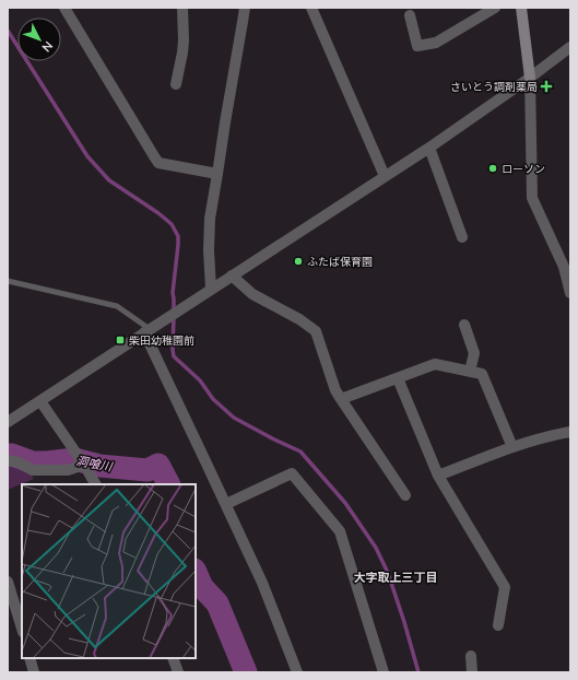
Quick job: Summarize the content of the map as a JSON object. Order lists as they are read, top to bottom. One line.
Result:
{"districts":["大字取上三丁目"],"water":["洞喰川"],"places":{"health":["さいとう調剤薬局"],"other":["ローソン","ふたば保育園"],"transit":["柴田幼稚園前"]},"north":"bottom right"}
